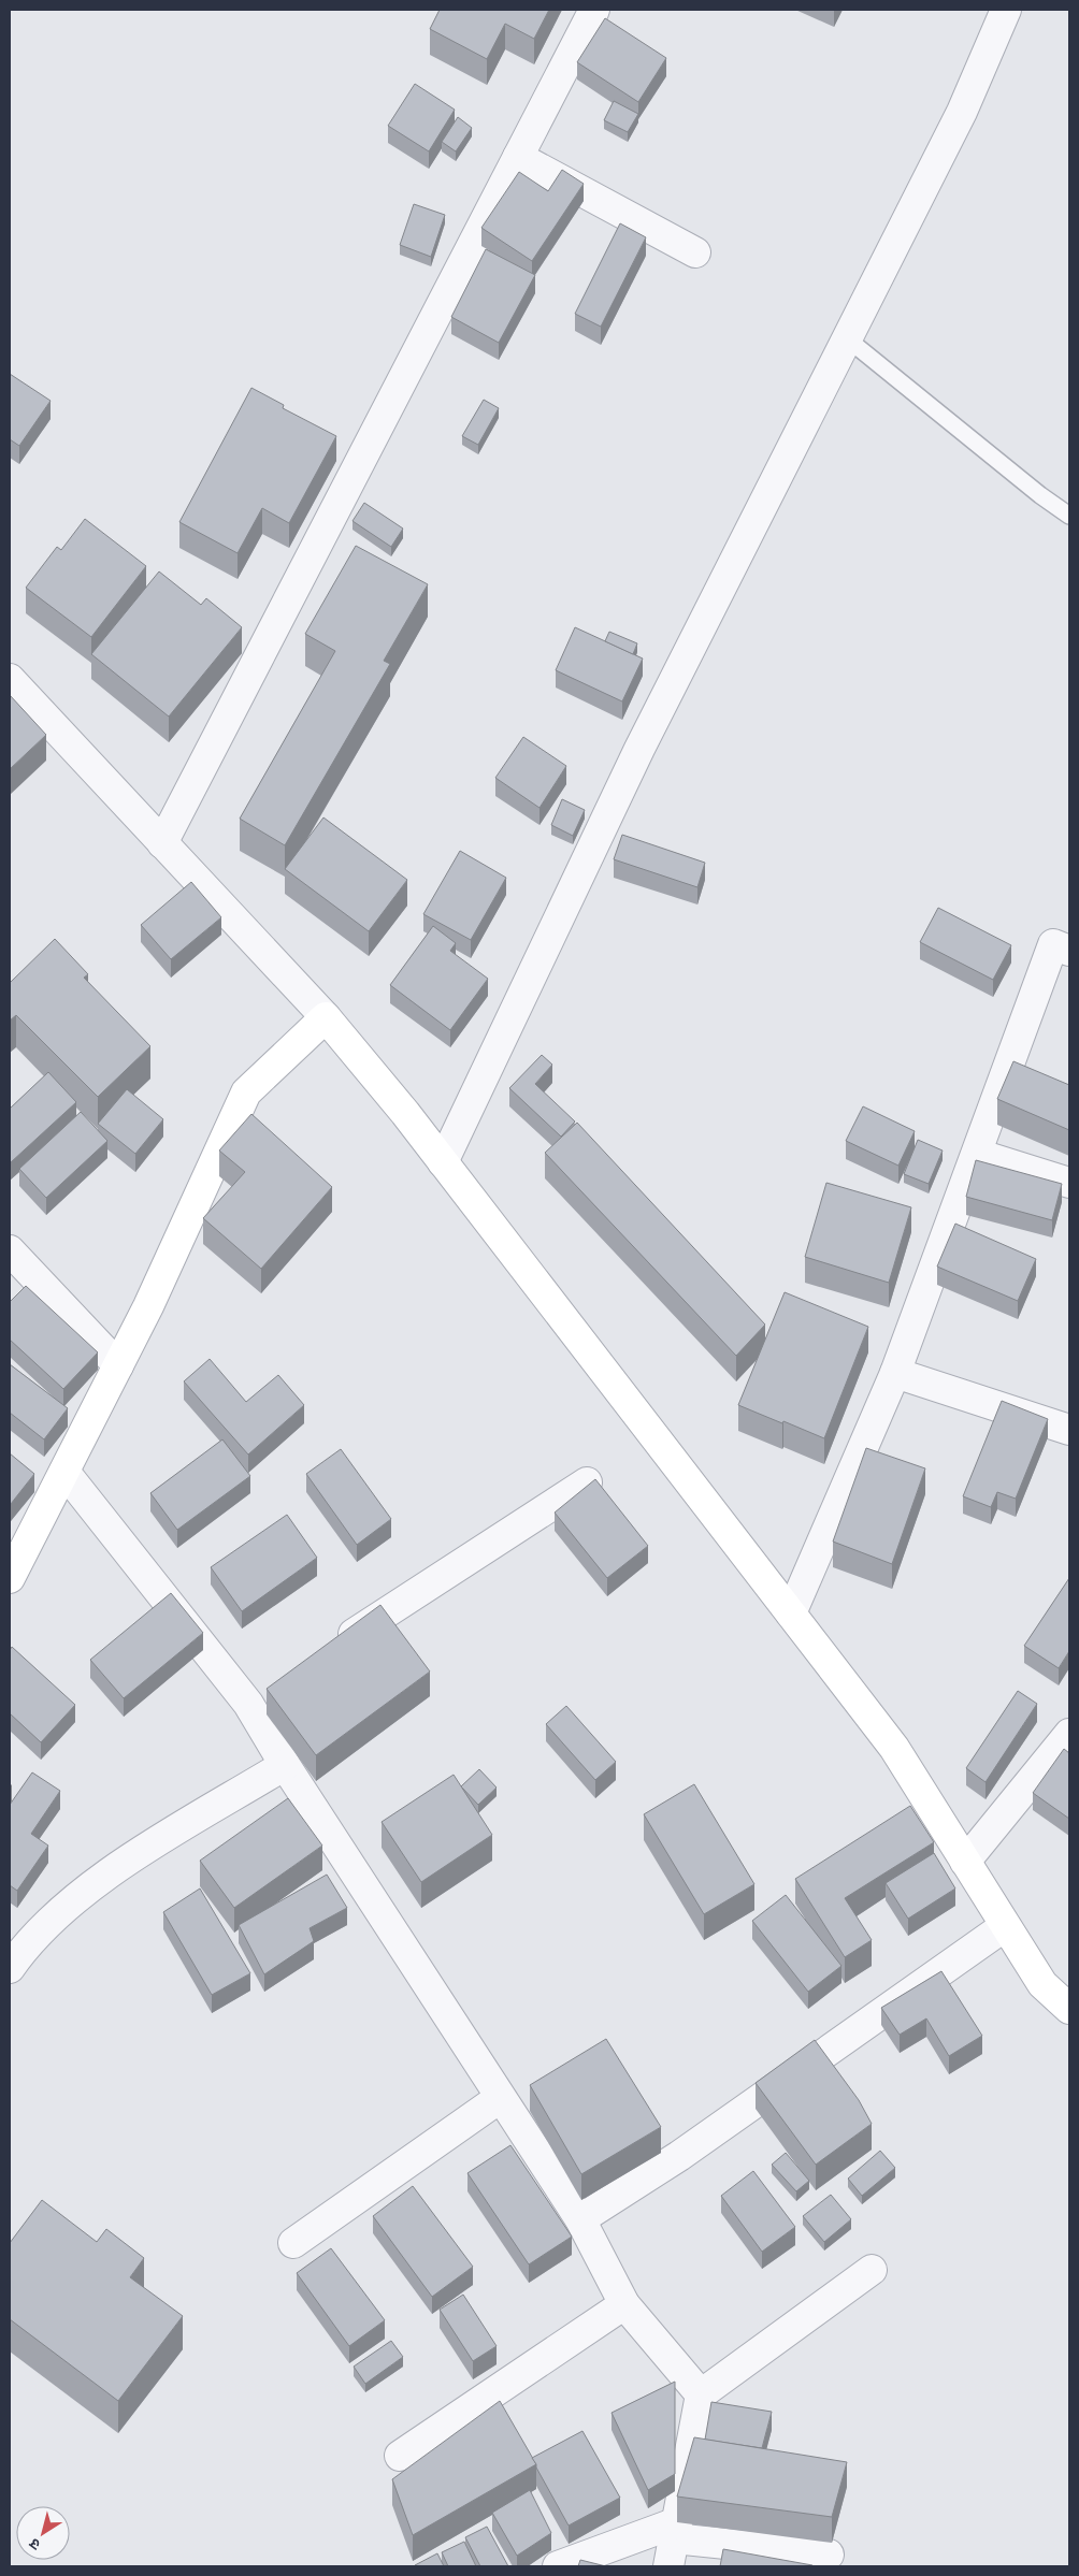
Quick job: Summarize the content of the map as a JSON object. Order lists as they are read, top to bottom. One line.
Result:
{"north":"bottom left"}
